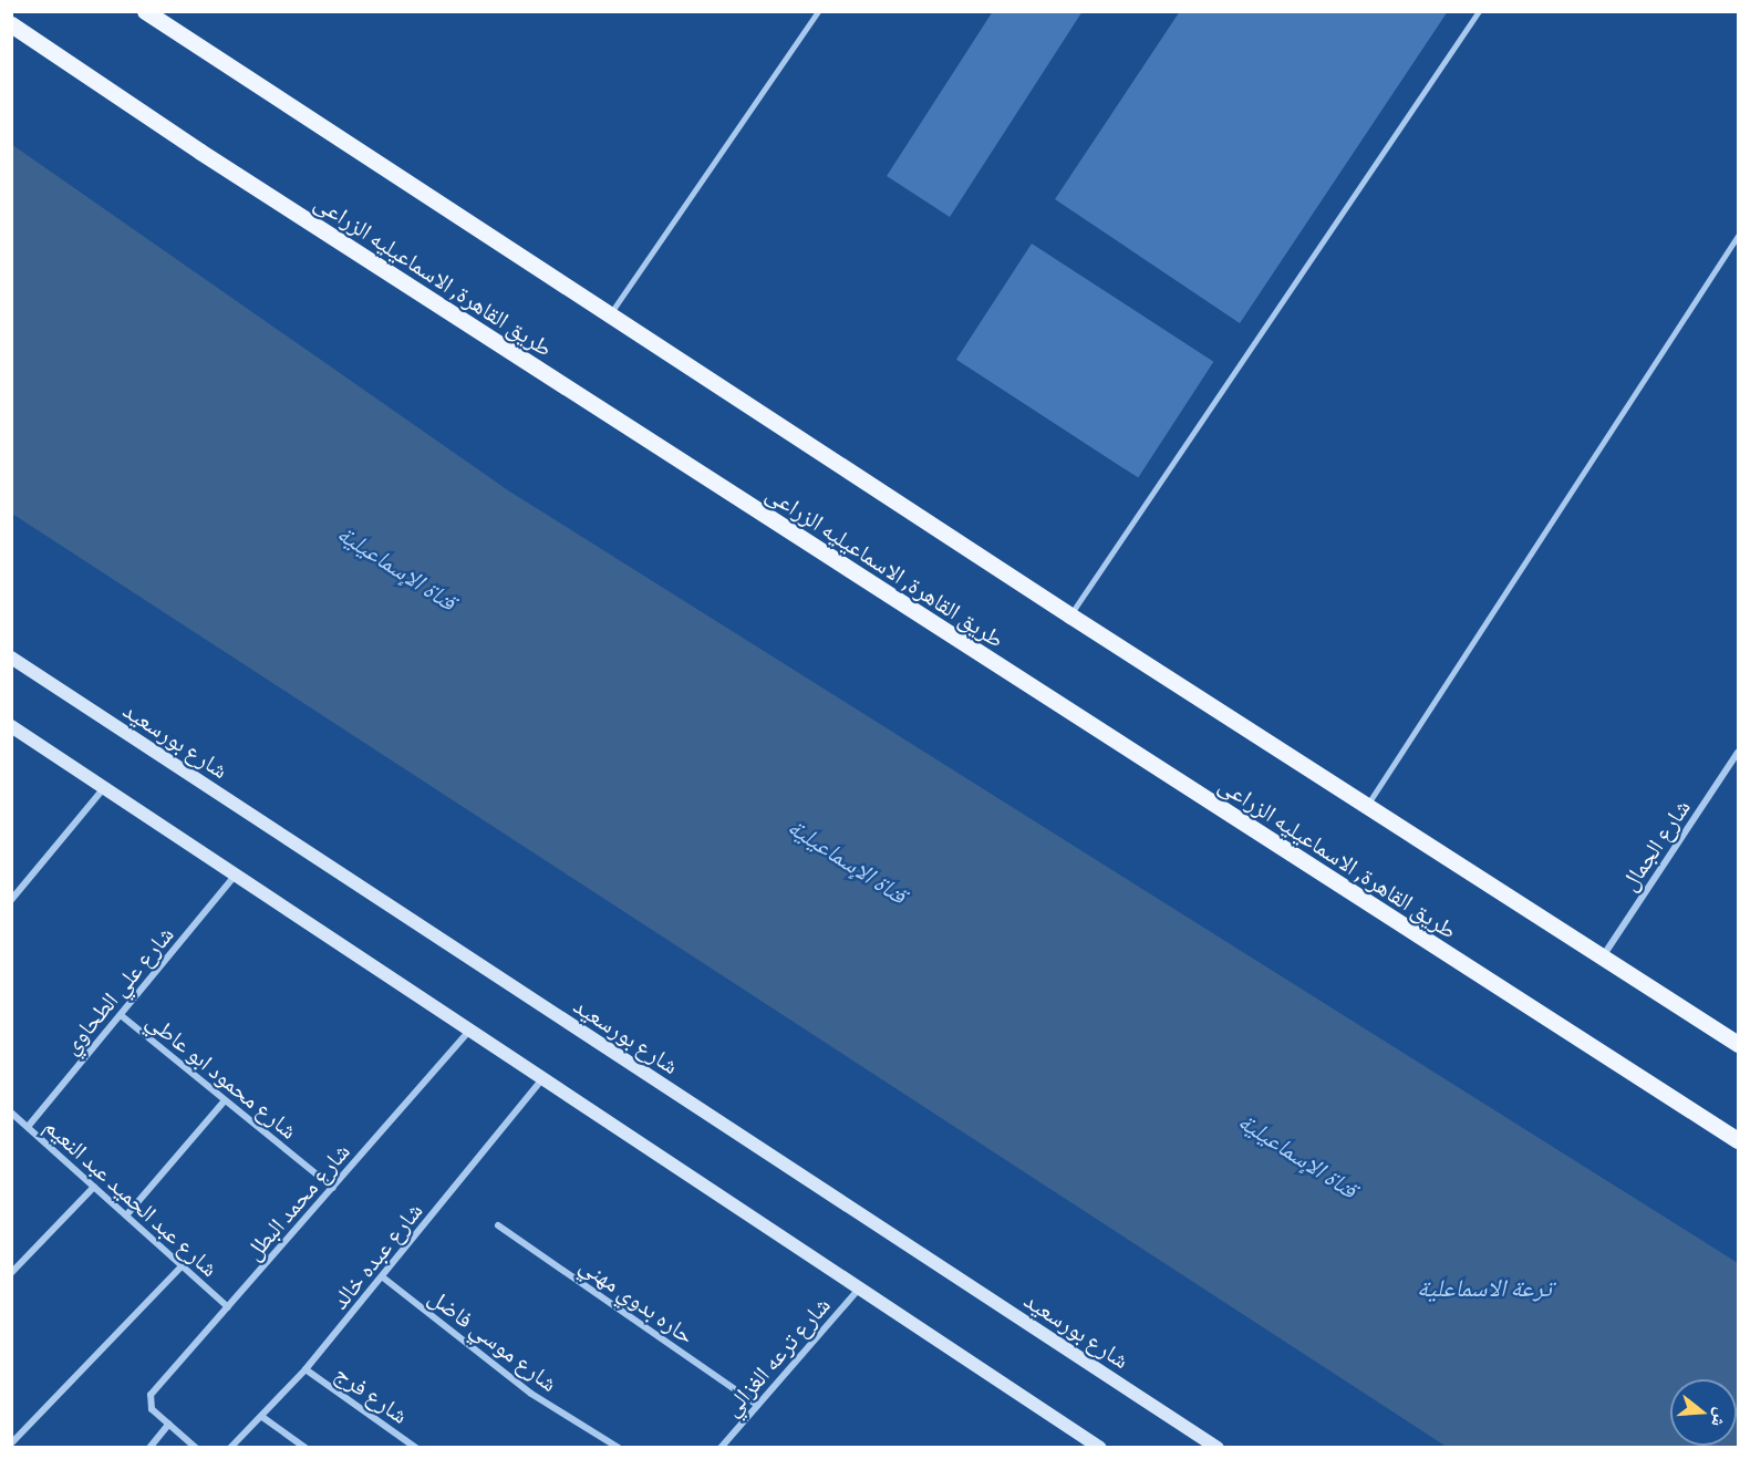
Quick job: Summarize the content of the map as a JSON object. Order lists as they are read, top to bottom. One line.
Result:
{"streets":{"main road":["طريق القاهرة, الاسماعيليه الزراعى","شارع بورسعيد"],"street":["شارع الجمال","شارع علي الطحاوي","شارع محمود ابو عاطي","شارع عبد الحميد عبد النعيم","شارع محمد البطل","شارع عبده خالد","حاره بدوي مهني","شارع موسي فاضل","شارع ترعه الغزالي","شارع فرج"]},"crossings":[["شارع علي الطحاوي","شارع محمود ابو عاطي"],["شارع علي الطحاوي","شارع عبد الحميد عبد النعيم"],["شارع محمود ابو عاطي","شارع محمد البطل"],["شارع عبد الحميد عبد النعيم","شارع محمد البطل"],["شارع عبده خالد","شارع موسي فاضل"],["شارع عبده خالد","شارع فرج"],["حاره بدوي مهني","شارع ترعه الغزالي"]],"water":["قناة الإسماعيلية","ترعة الاسماعلية"],"north":"right"}
